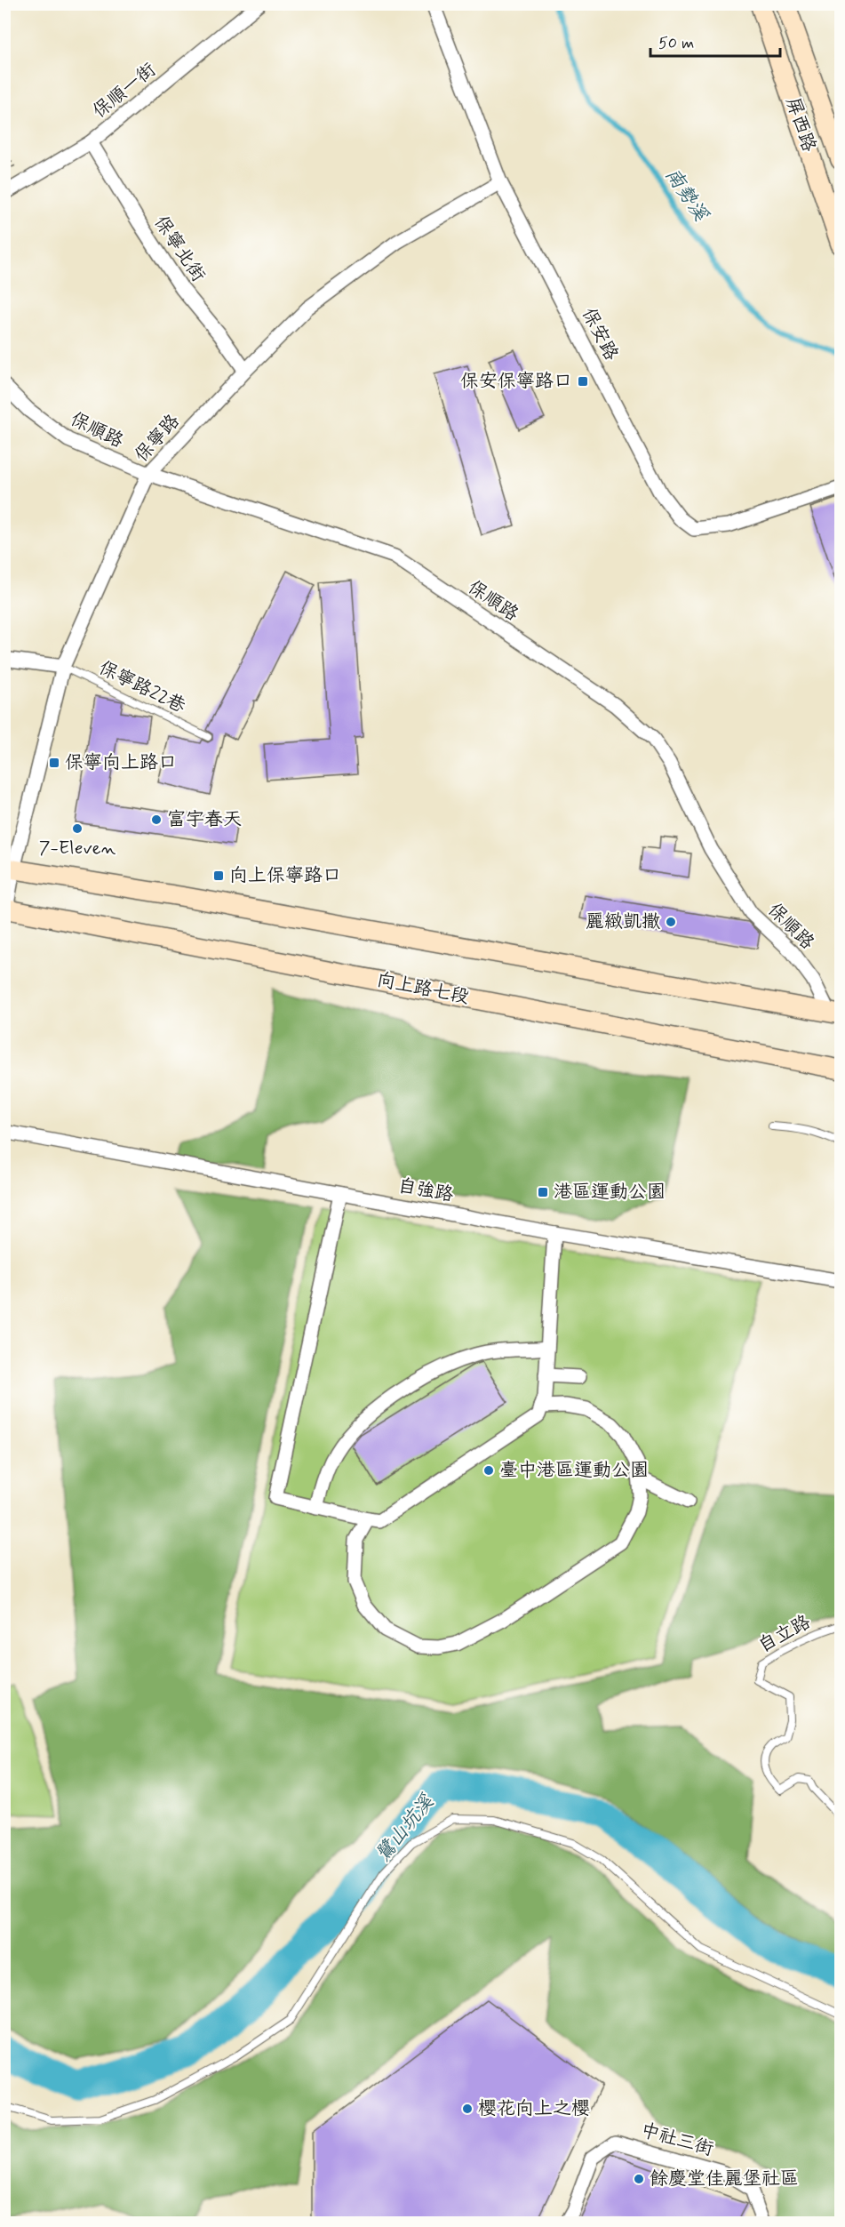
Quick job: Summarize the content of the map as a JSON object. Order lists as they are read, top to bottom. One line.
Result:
{"streets":{"main road":["屏西路","向上路七段"],"street":["保順一街","保寧北街","保安路","保順路","保寧路","自強路","中社三街"],"lane":["保寧路22巷","自立路"]},"crossings":[["保順一街","保寧北街"],["保寧北街","保寧路"],["保安路","保寧路"],["保順路","保寧路"],["保寧路","保寧路22巷"],["保寧路","向上路七段"]],"water":["南勢溪","鷺山坑溪"],"places":{"transit":["保安保寧路口","保寧向上路口","向上保寧路口","港區運動公園"],"other":["富宇春天","7-Eleven","麗緻凱撒","臺中港區運動公園","櫻花向上之櫻","餘慶堂佳麗堡社區"]},"scale_bar":"50 m"}
